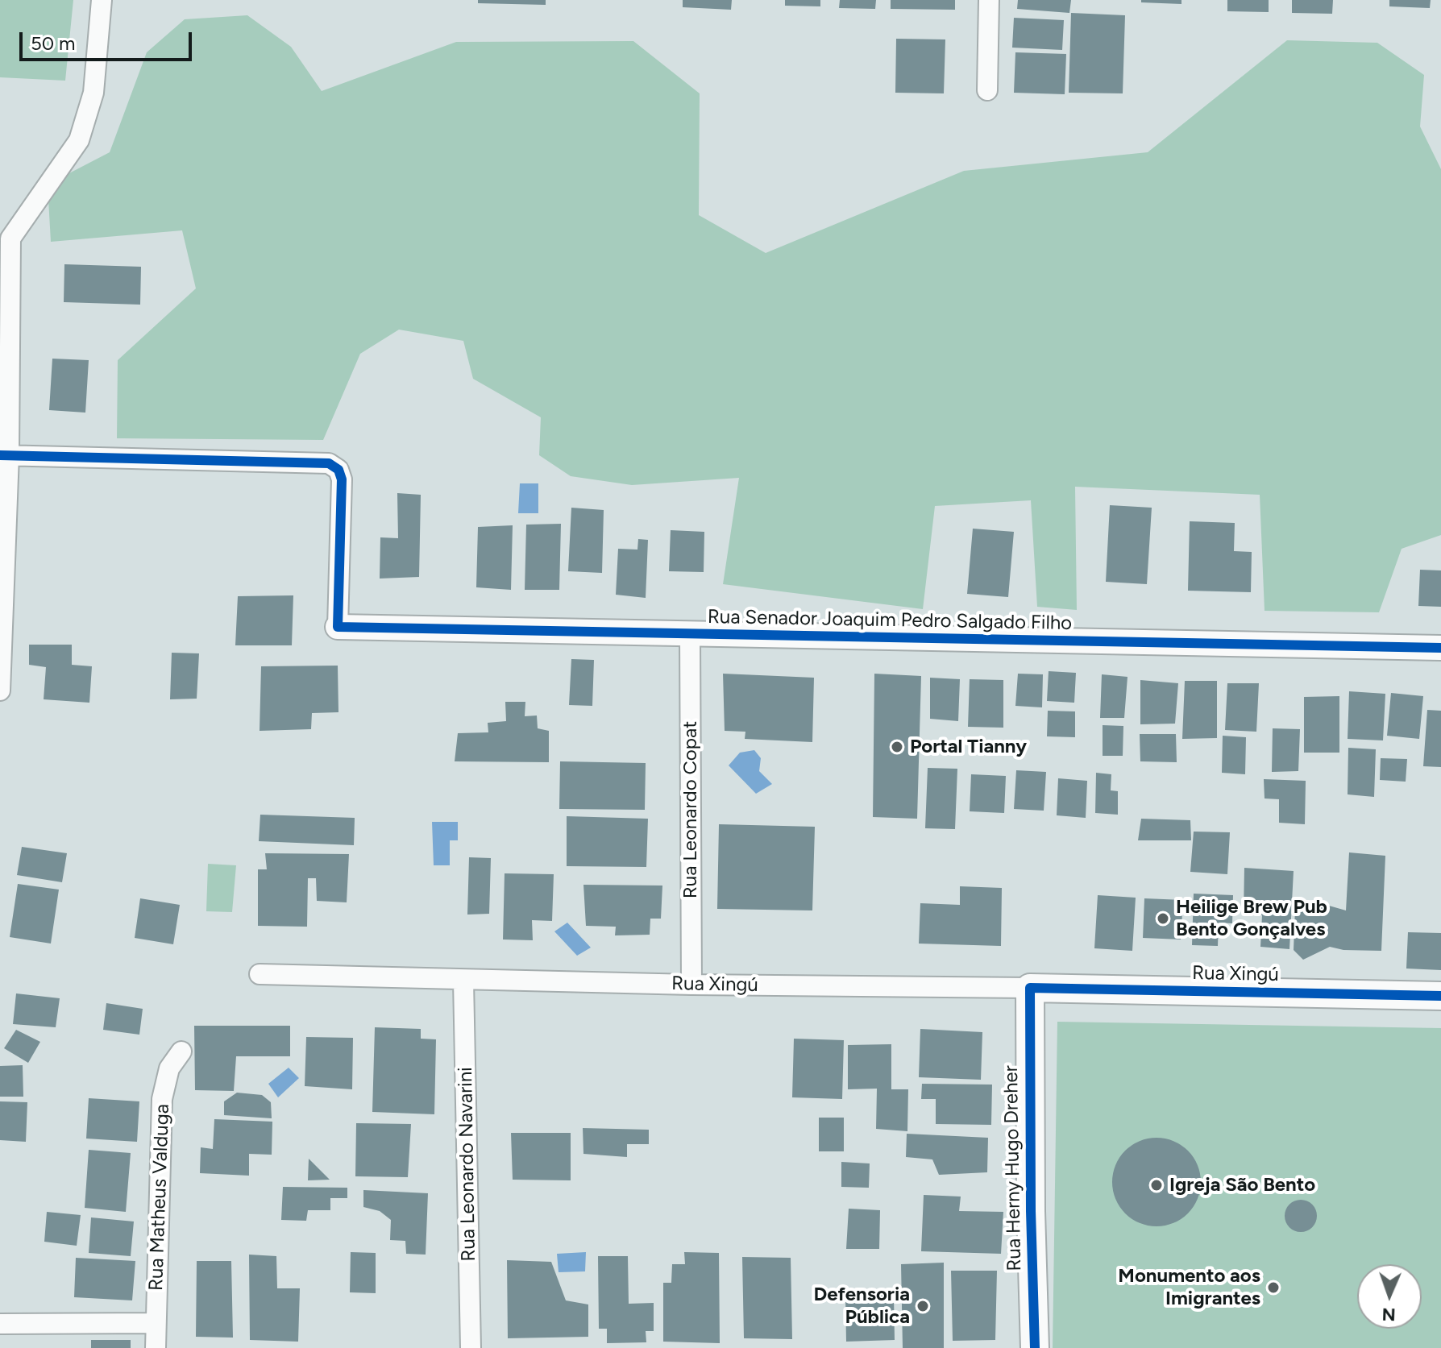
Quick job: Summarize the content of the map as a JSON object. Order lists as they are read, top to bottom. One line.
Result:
{"streets":{"main road":["Rua Xingú","Rua Herny Hugo Dreher"],"street":["Rua Senador Joaquim Pedro Salgado Filho","Rua Leonardo Copat","Rua Leonardo Navarini","Rua Matheus Valduga"]},"crossings":[["Rua Senador Joaquim Pedro Salgado Filho","Rua Leonardo Copat"],["Rua Leonardo Copat","Rua Xingú"],["Rua Xingú","Rua Leonardo Navarini"],["Rua Xingú","Rua Herny Hugo Dreher"]],"places":["Portal Tianny","Heilige Brew Pub Bento Gonçalves","Igreja São Bento","Monumento aos Imigrantes","Defensoria Pública"],"scale_bar":"50 m","north":"bottom"}
